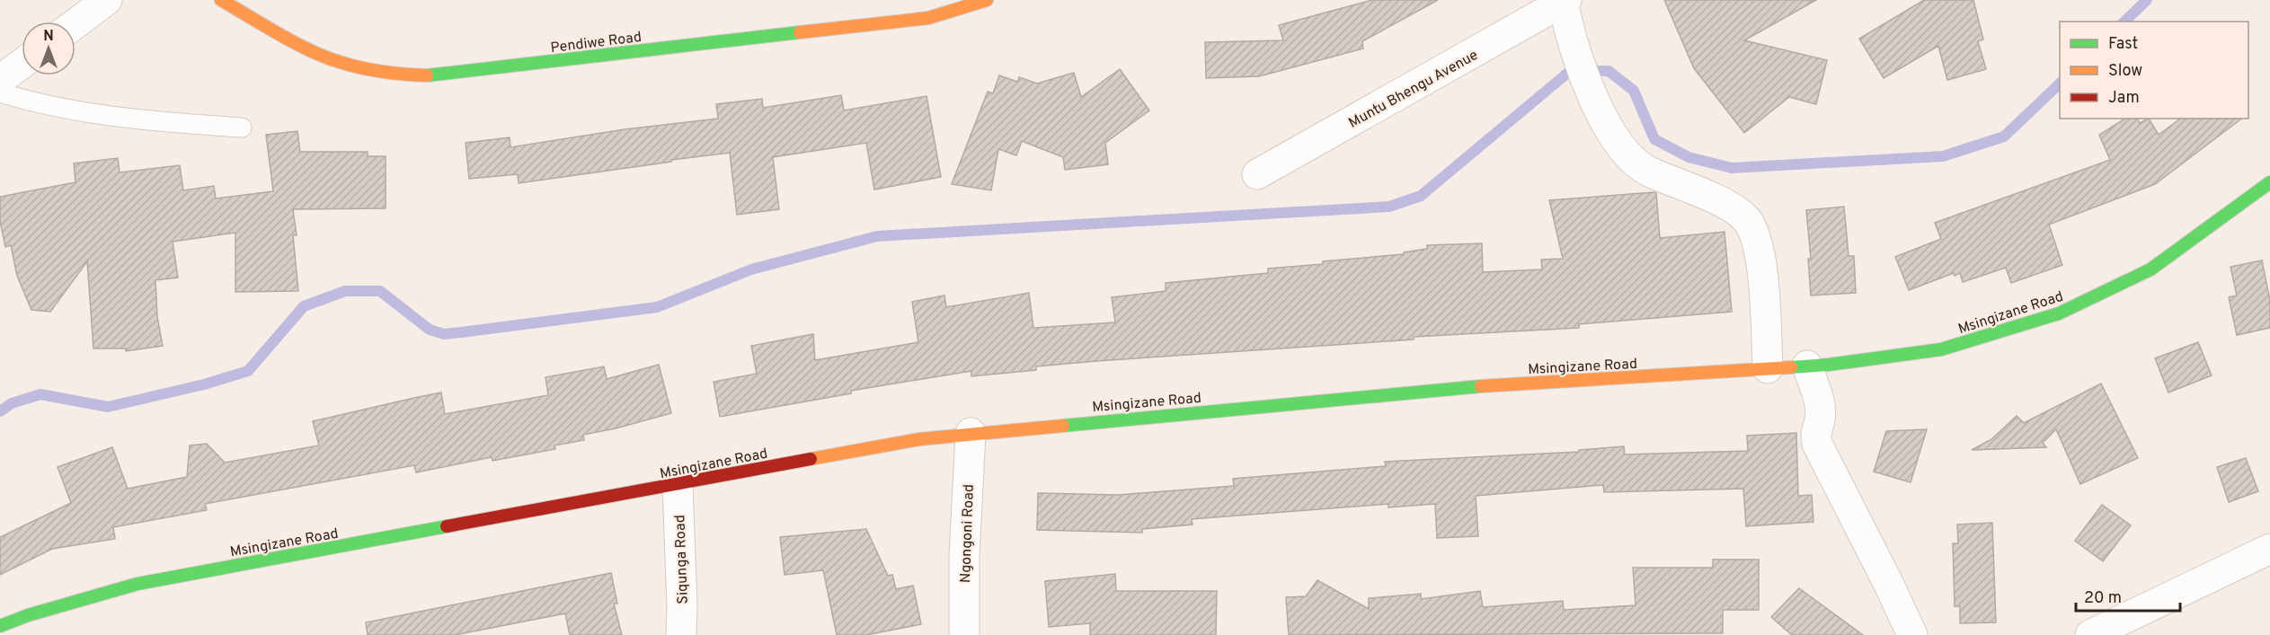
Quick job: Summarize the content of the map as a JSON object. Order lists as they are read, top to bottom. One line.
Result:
{"streets":{"street":["Pendiwe Road","Muntu Bhengu Avenue","Msingizane Road","Ngongoni Road","Siqunga Road"]},"crossings":[["Msingizane Road","Ngongoni Road"],["Msingizane Road","Siqunga Road"]],"legend":["Fast","Slow","Jam"],"scale_bar":"20 m","north":"top"}
